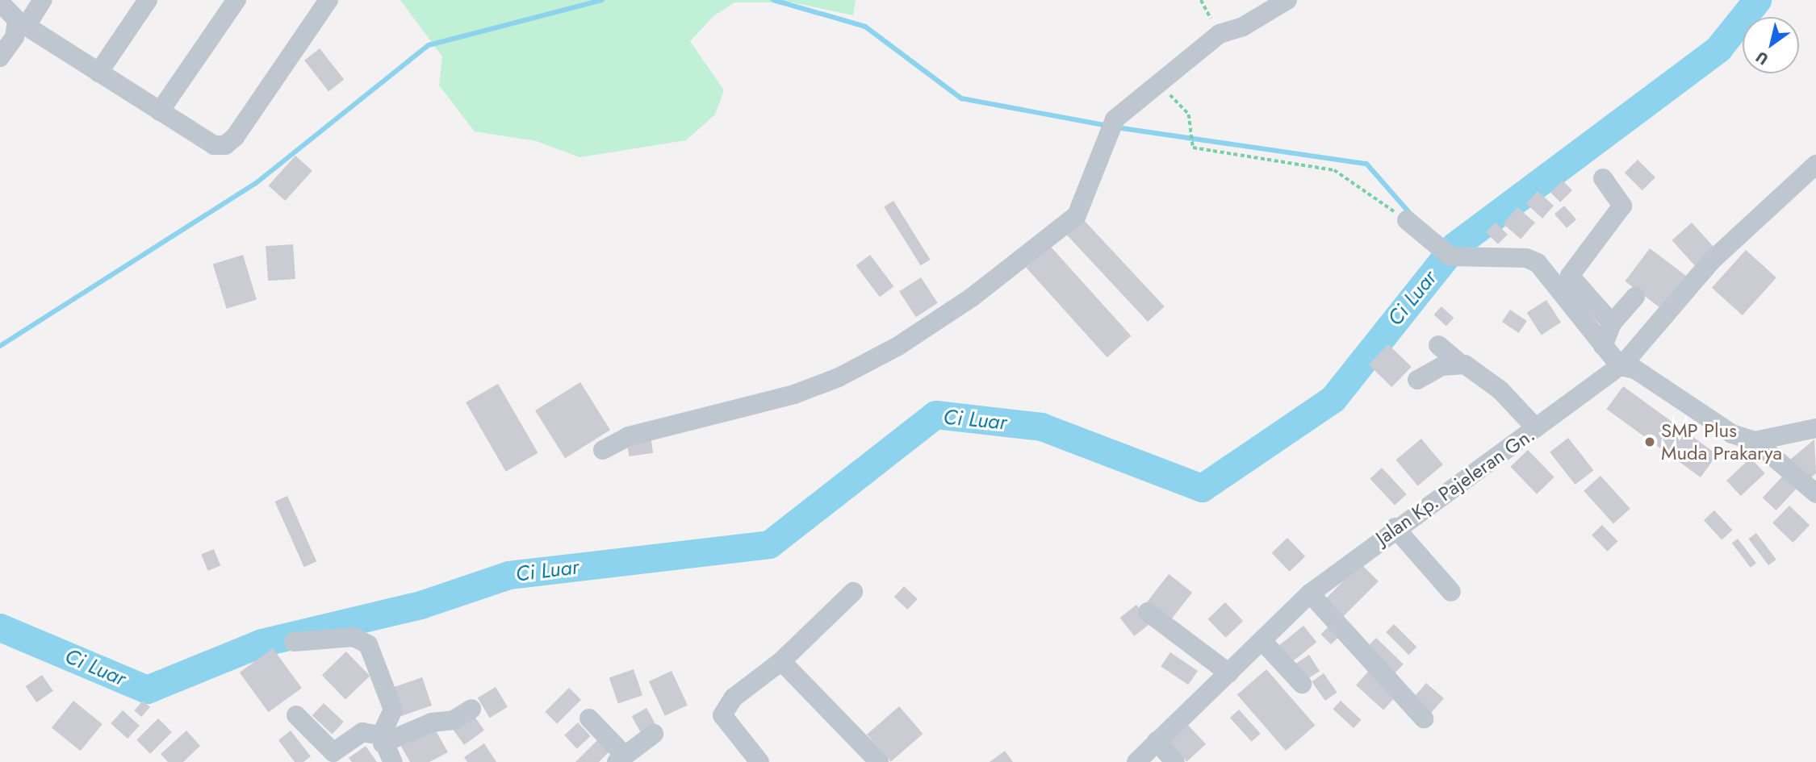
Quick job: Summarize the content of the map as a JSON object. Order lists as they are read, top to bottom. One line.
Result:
{"streets":{"street":["Jalan Kp. Pajeleran Gn."]},"water":["Ci Luar"],"places":["SMP Plus Muda Prakarya"],"north":"bottom left"}
